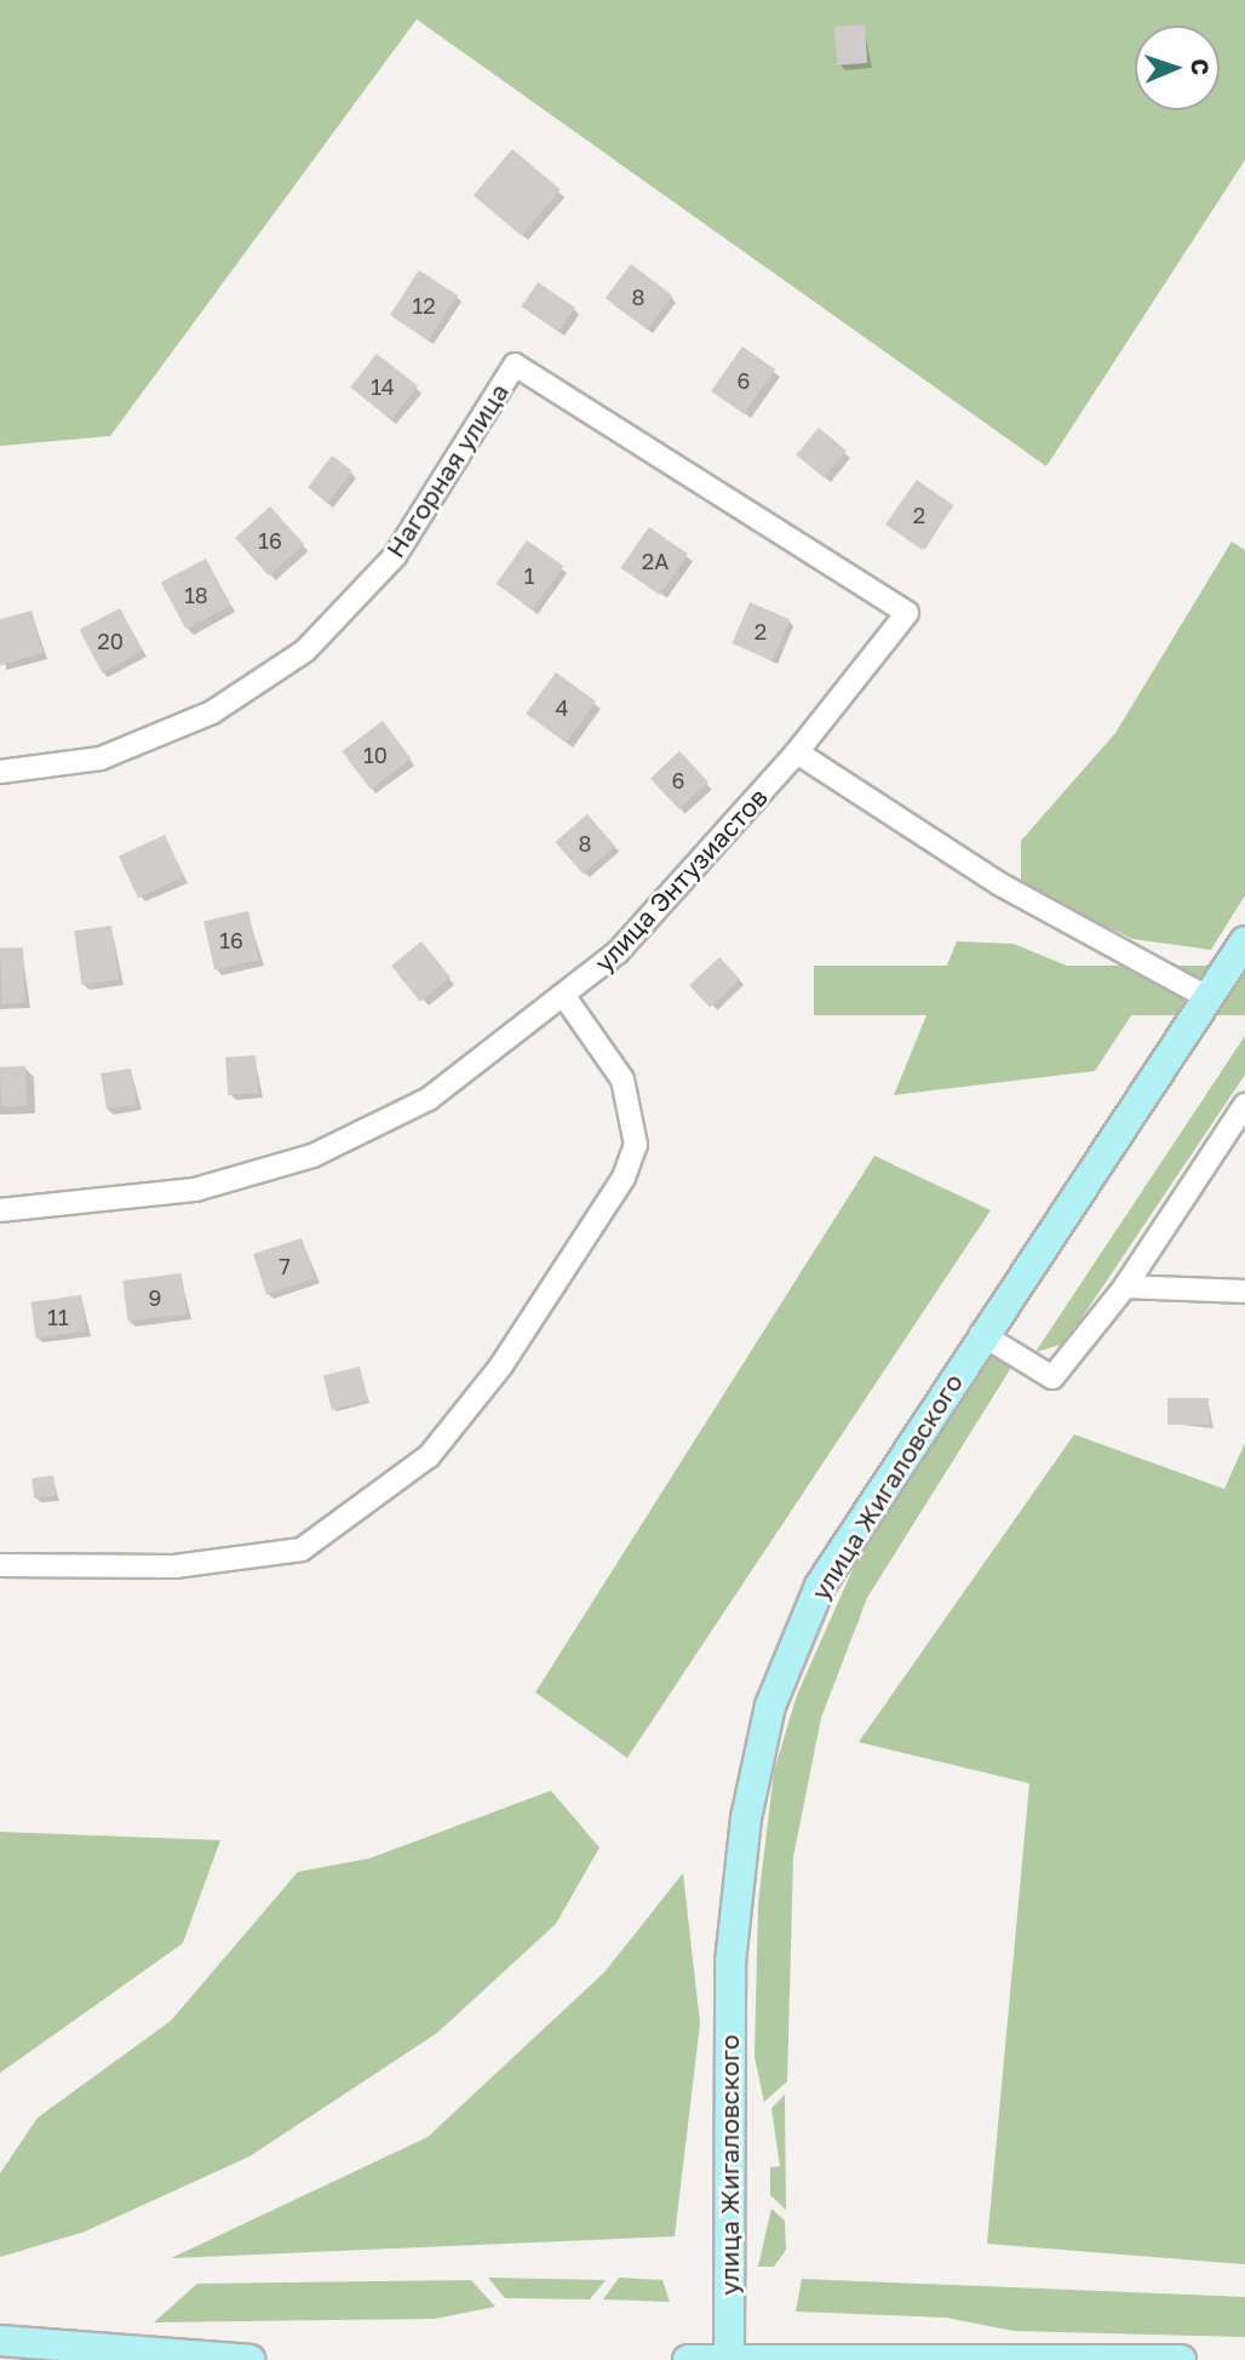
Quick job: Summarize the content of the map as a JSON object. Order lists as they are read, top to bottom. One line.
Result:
{"streets":{"main road":["улица Жигаловского"],"street":["Нагорная улица","улица Энтузиастов"]},"crossings":[["Нагорная улица","улица Энтузиастов"]],"house_numbers":["8","12","6","14","2","16","2А","1","18","2","20","4","10","6","8","16","7","9","11"],"north":"right"}
